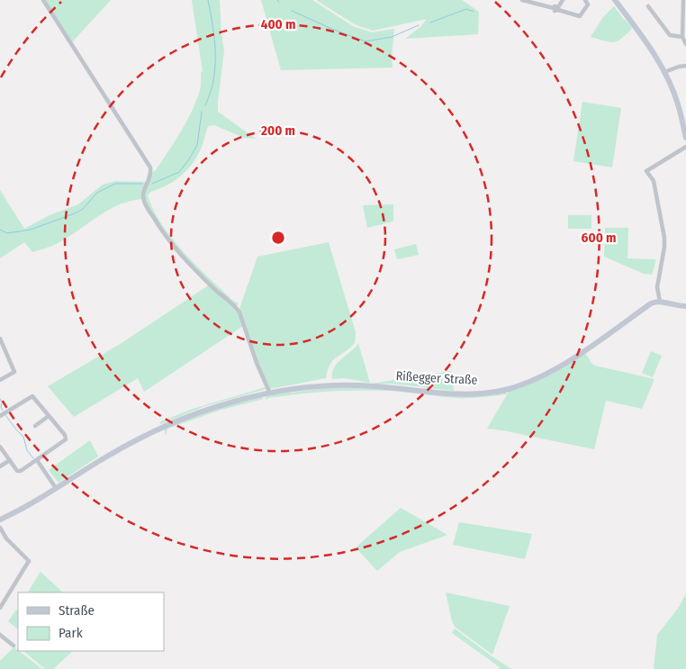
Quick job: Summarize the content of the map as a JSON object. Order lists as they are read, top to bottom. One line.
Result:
{"streets":{"street":["Rißegger Straße"]},"legend":["Straße","Park"],"rings":["400 m","200 m","600 m"]}
